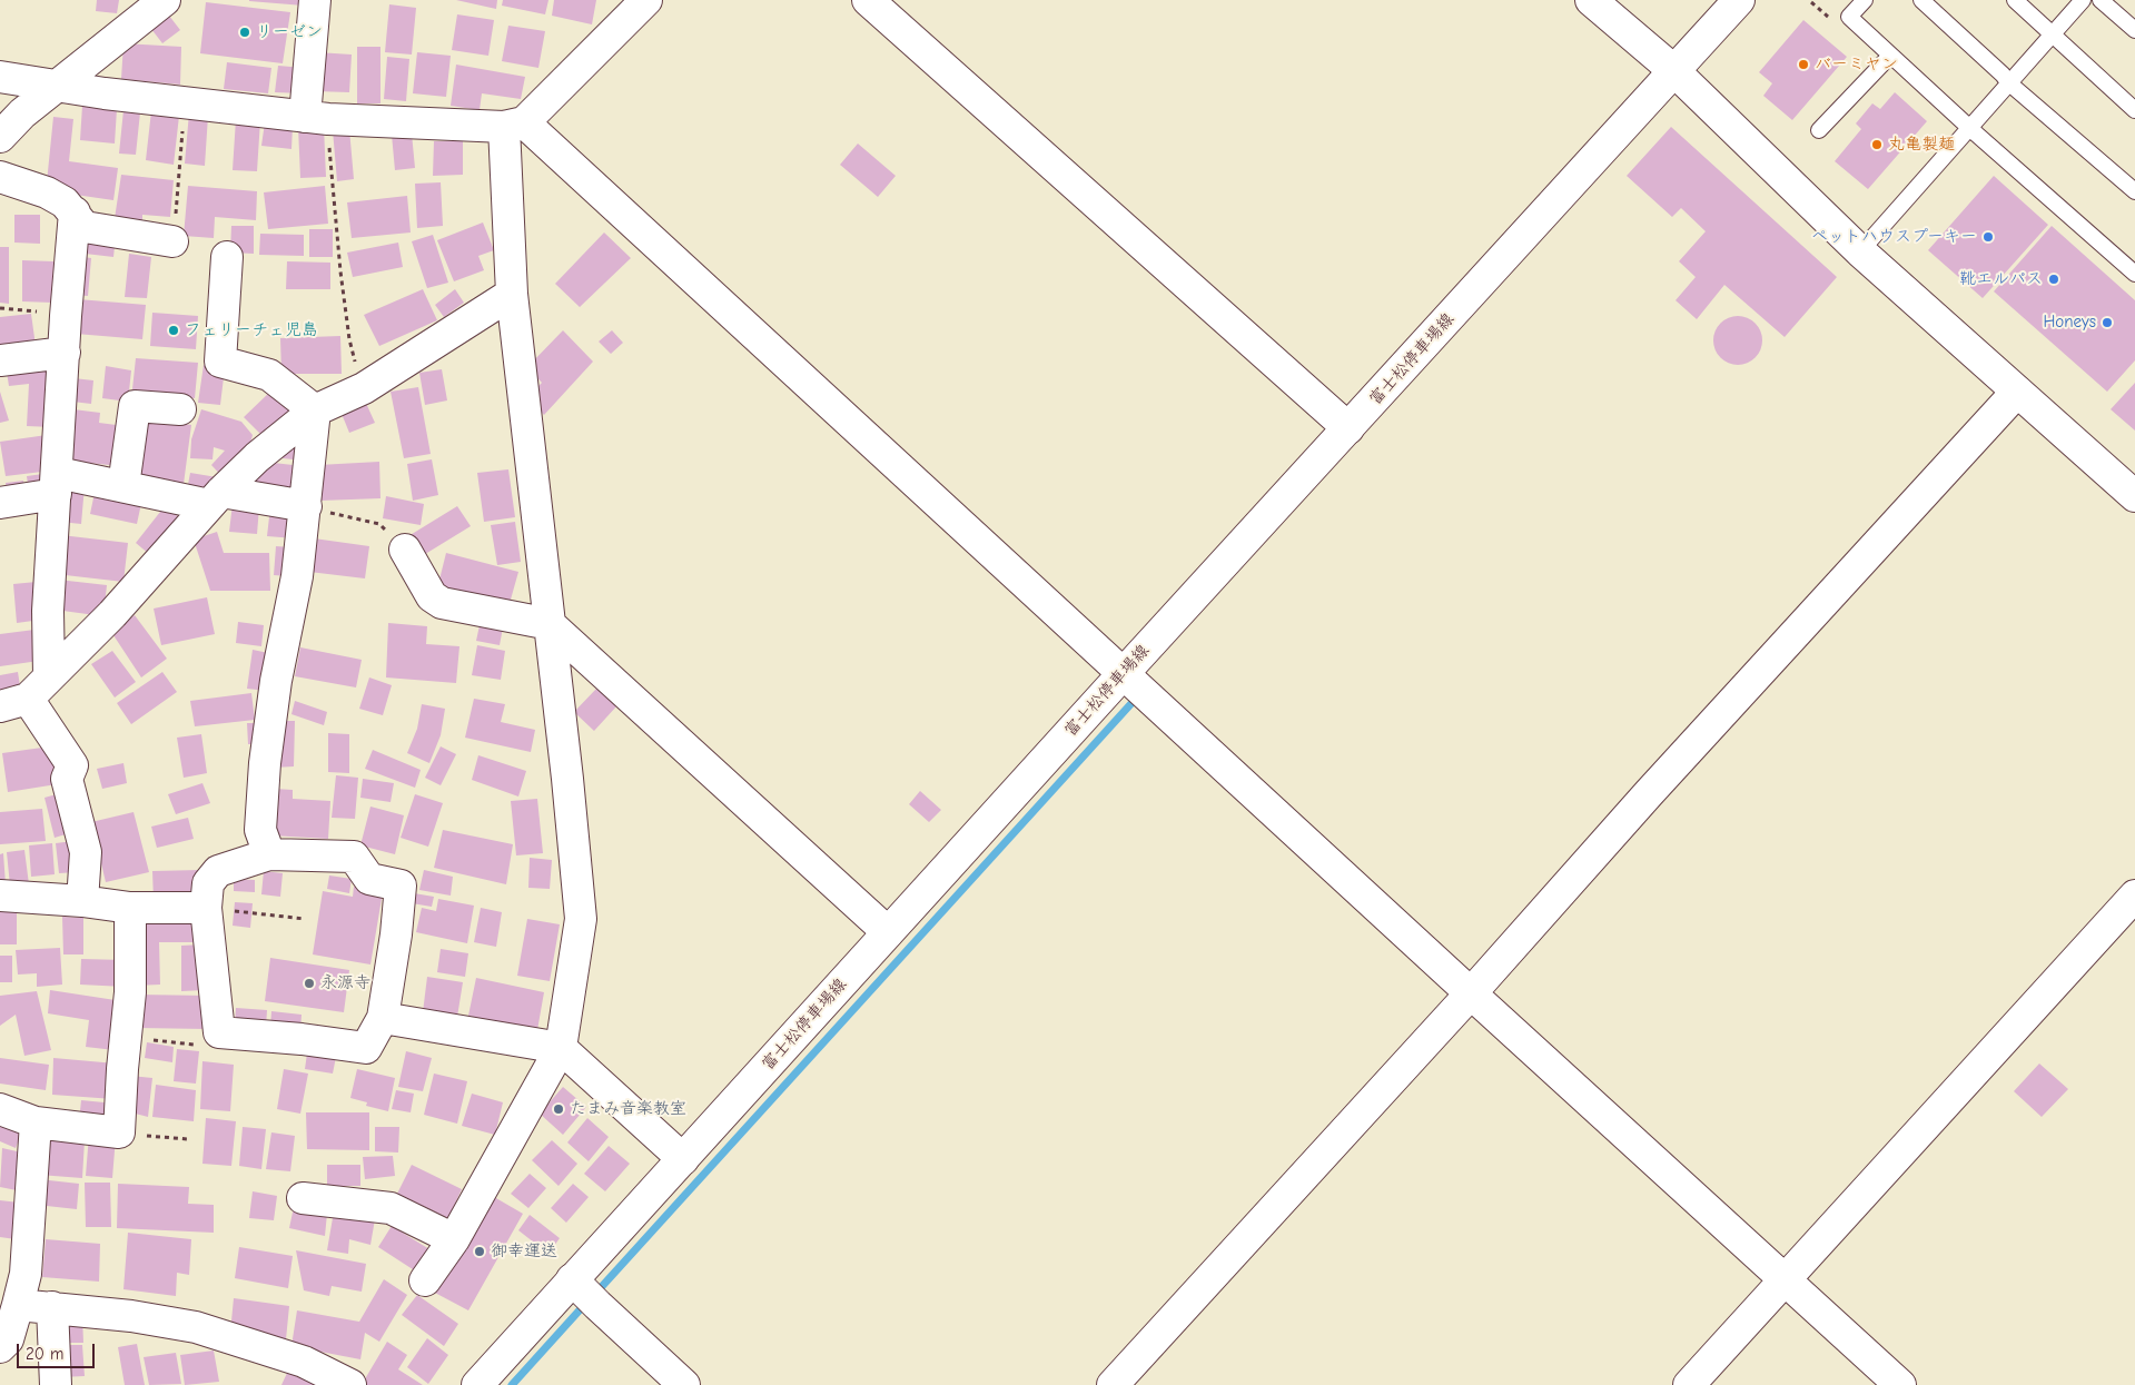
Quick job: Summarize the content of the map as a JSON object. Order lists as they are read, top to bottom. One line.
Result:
{"streets":{"street":["富士松停車場線"]},"places":["リーゼン","バーミヤン","丸亀製麺","ペットハウスプーキー","靴エルパス","Honeys","フェリーチェ児島","永源寺","たまみ音楽教室","御幸運送"],"scale_bar":"20 m"}
